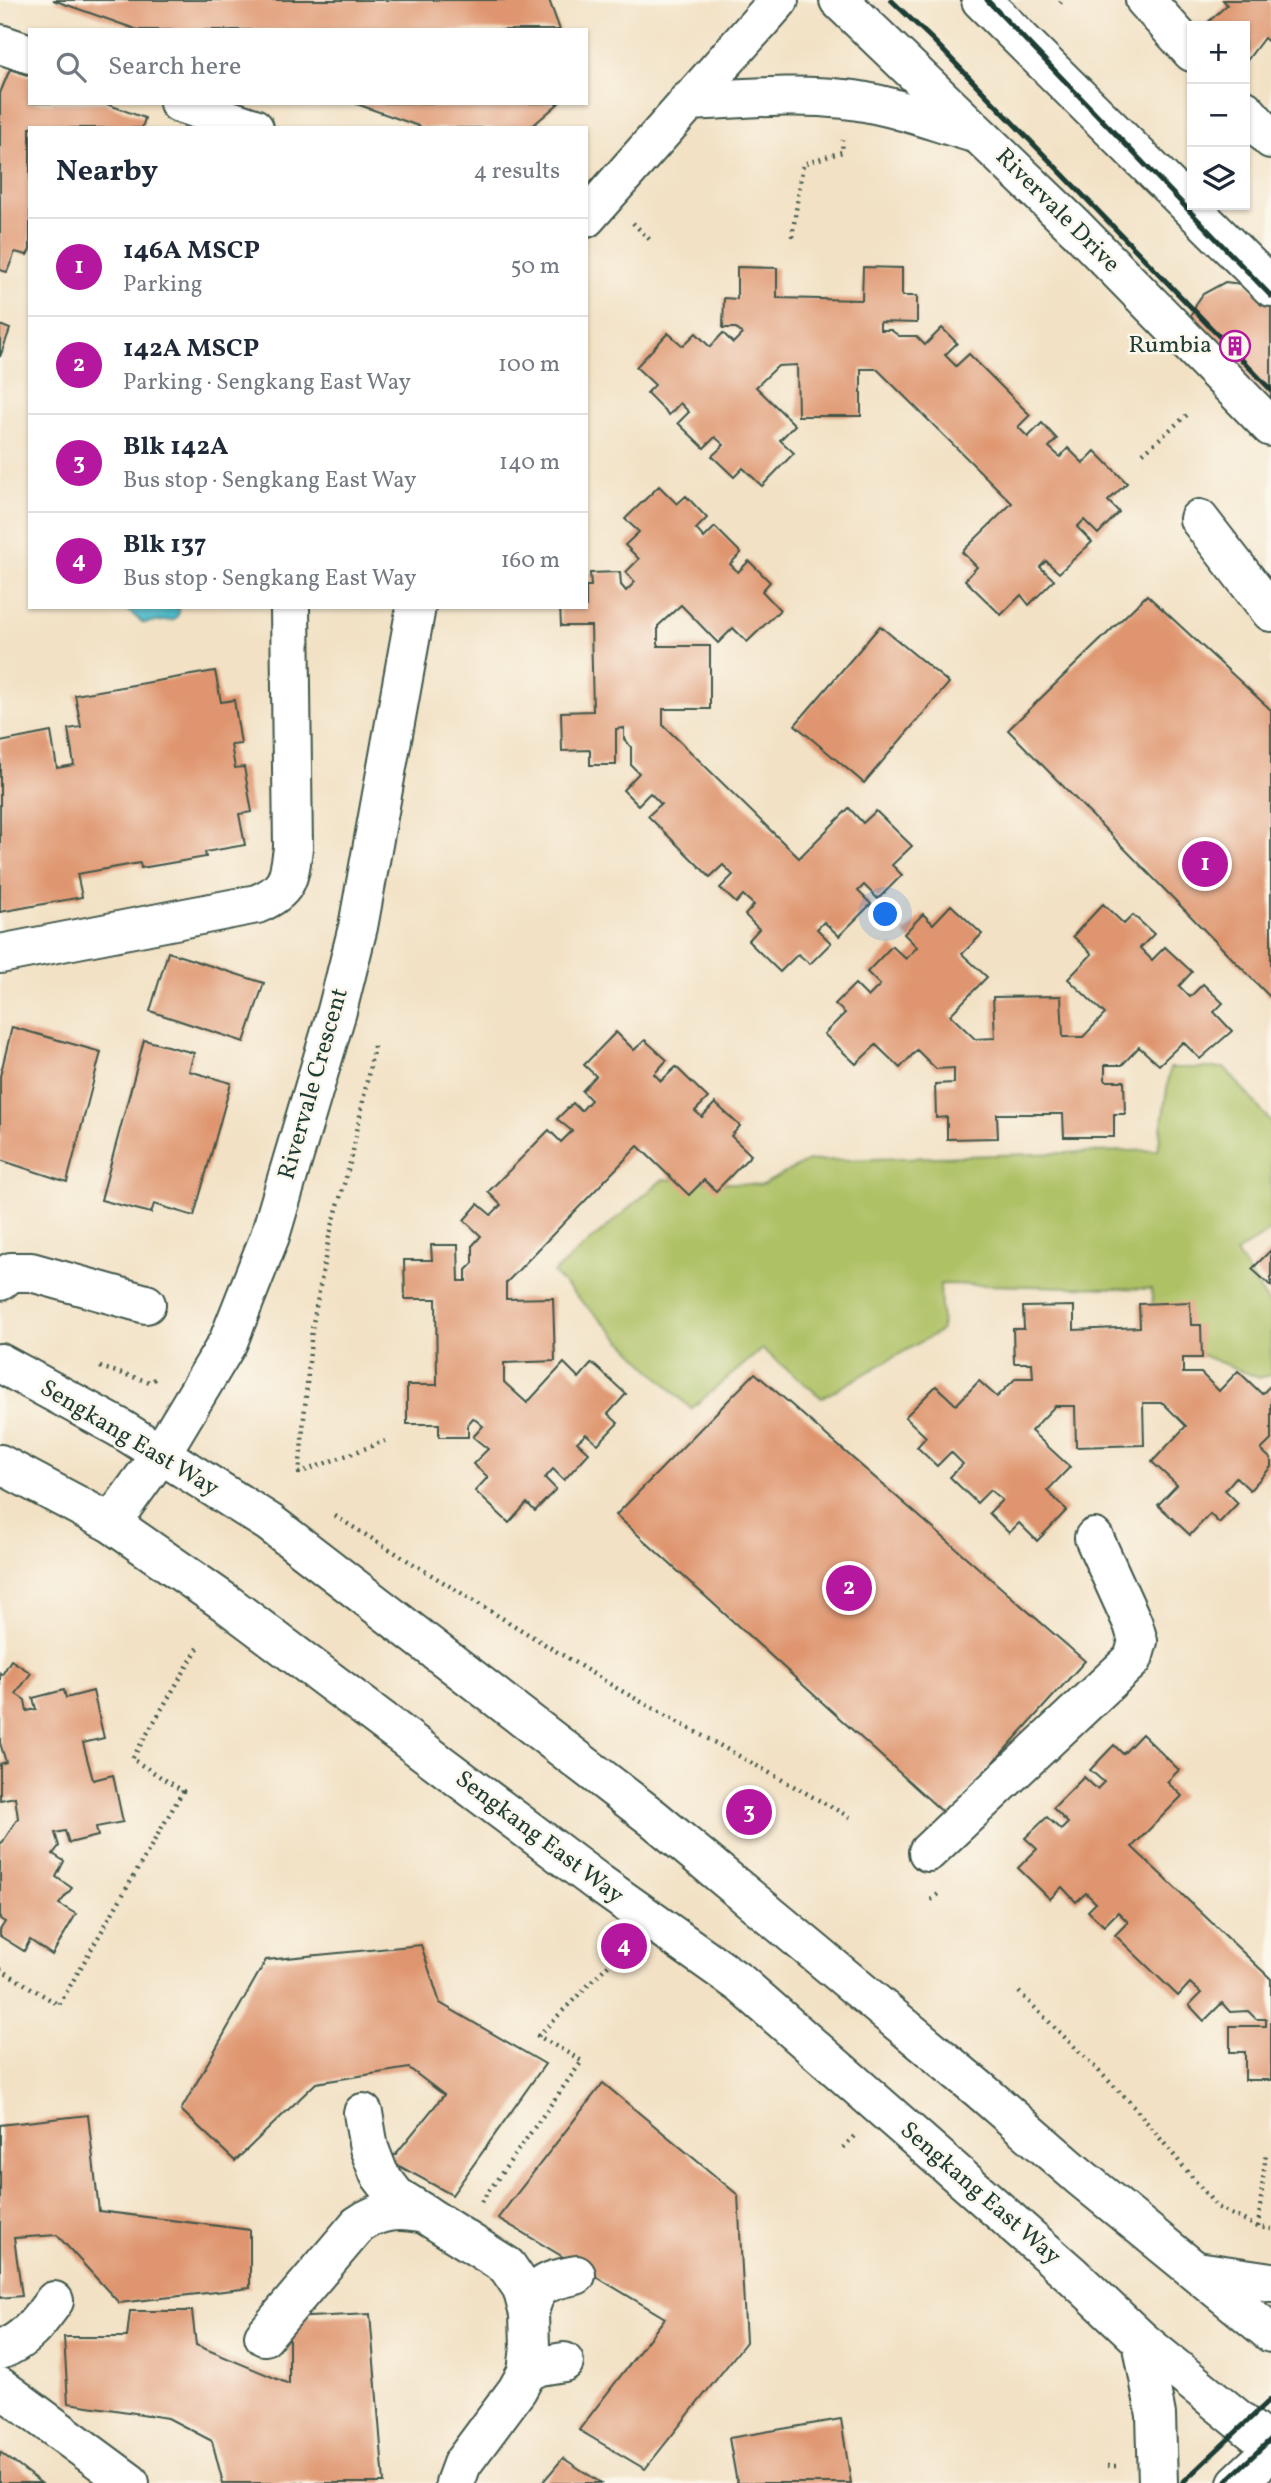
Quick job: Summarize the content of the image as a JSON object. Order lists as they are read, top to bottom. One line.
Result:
{"streets":{"main road":["Rivervale Drive","Rivervale Crescent","Sengkang East Way"]},"crossings":[["Rivervale Crescent","Sengkang East Way"]],"places":{"building":["Rumbia"]},"page":{"map_buttons":["+","−"],"search":"Search here","heading":["Nearby","4 results"],"list":[{"mark":"1","name":"146A MSCP","note":"Parking","value":"50 m"},{"mark":"2","name":"142A MSCP","note":"Parking · Sengkang East Way","value":"100 m"},{"mark":"3","name":"Blk 142A","note":"Bus stop · Sengkang East Way","value":"140 m"},{"mark":"4","name":"Blk 137","note":"Bus stop · Sengkang East Way","value":"160 m"}],"pins":["1","2","3","4"]}}
